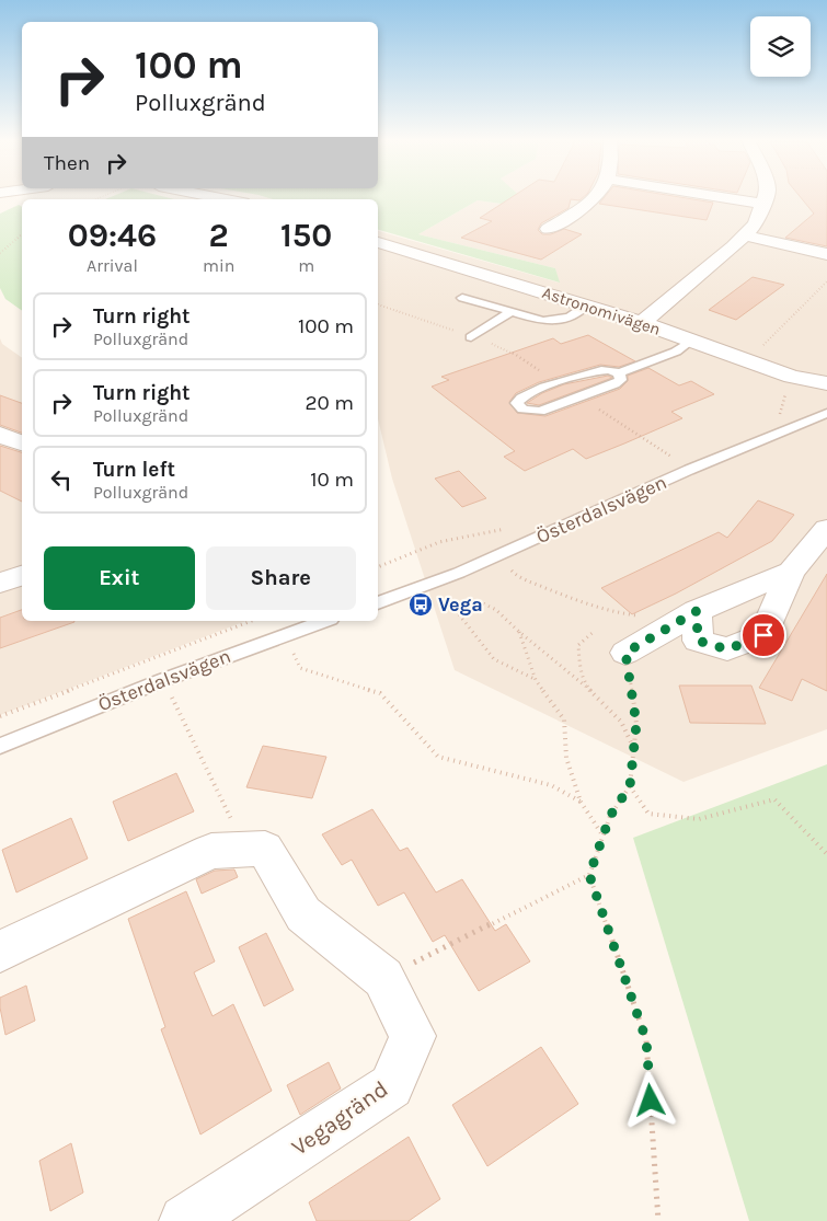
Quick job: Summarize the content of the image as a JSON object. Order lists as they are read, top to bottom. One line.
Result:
{"streets":{"street":["Astronomivägen","Vegagränd"],"lane":["Österdalsvägen"]},"places":{"bus stop":["Vega"]},"page":{"turn":["100 m","Polluxgränd"],"then":"Then","eta":["09:46","Arrival","2","min","150","m"],"list":[{"name":"Turn right","note":"Polluxgränd","value":"100 m"},{"name":"Turn right","note":"Polluxgränd","value":"20 m"},{"name":"Turn left","note":"Polluxgränd","value":"10 m"}],"buttons":["Exit","Share"]}}
